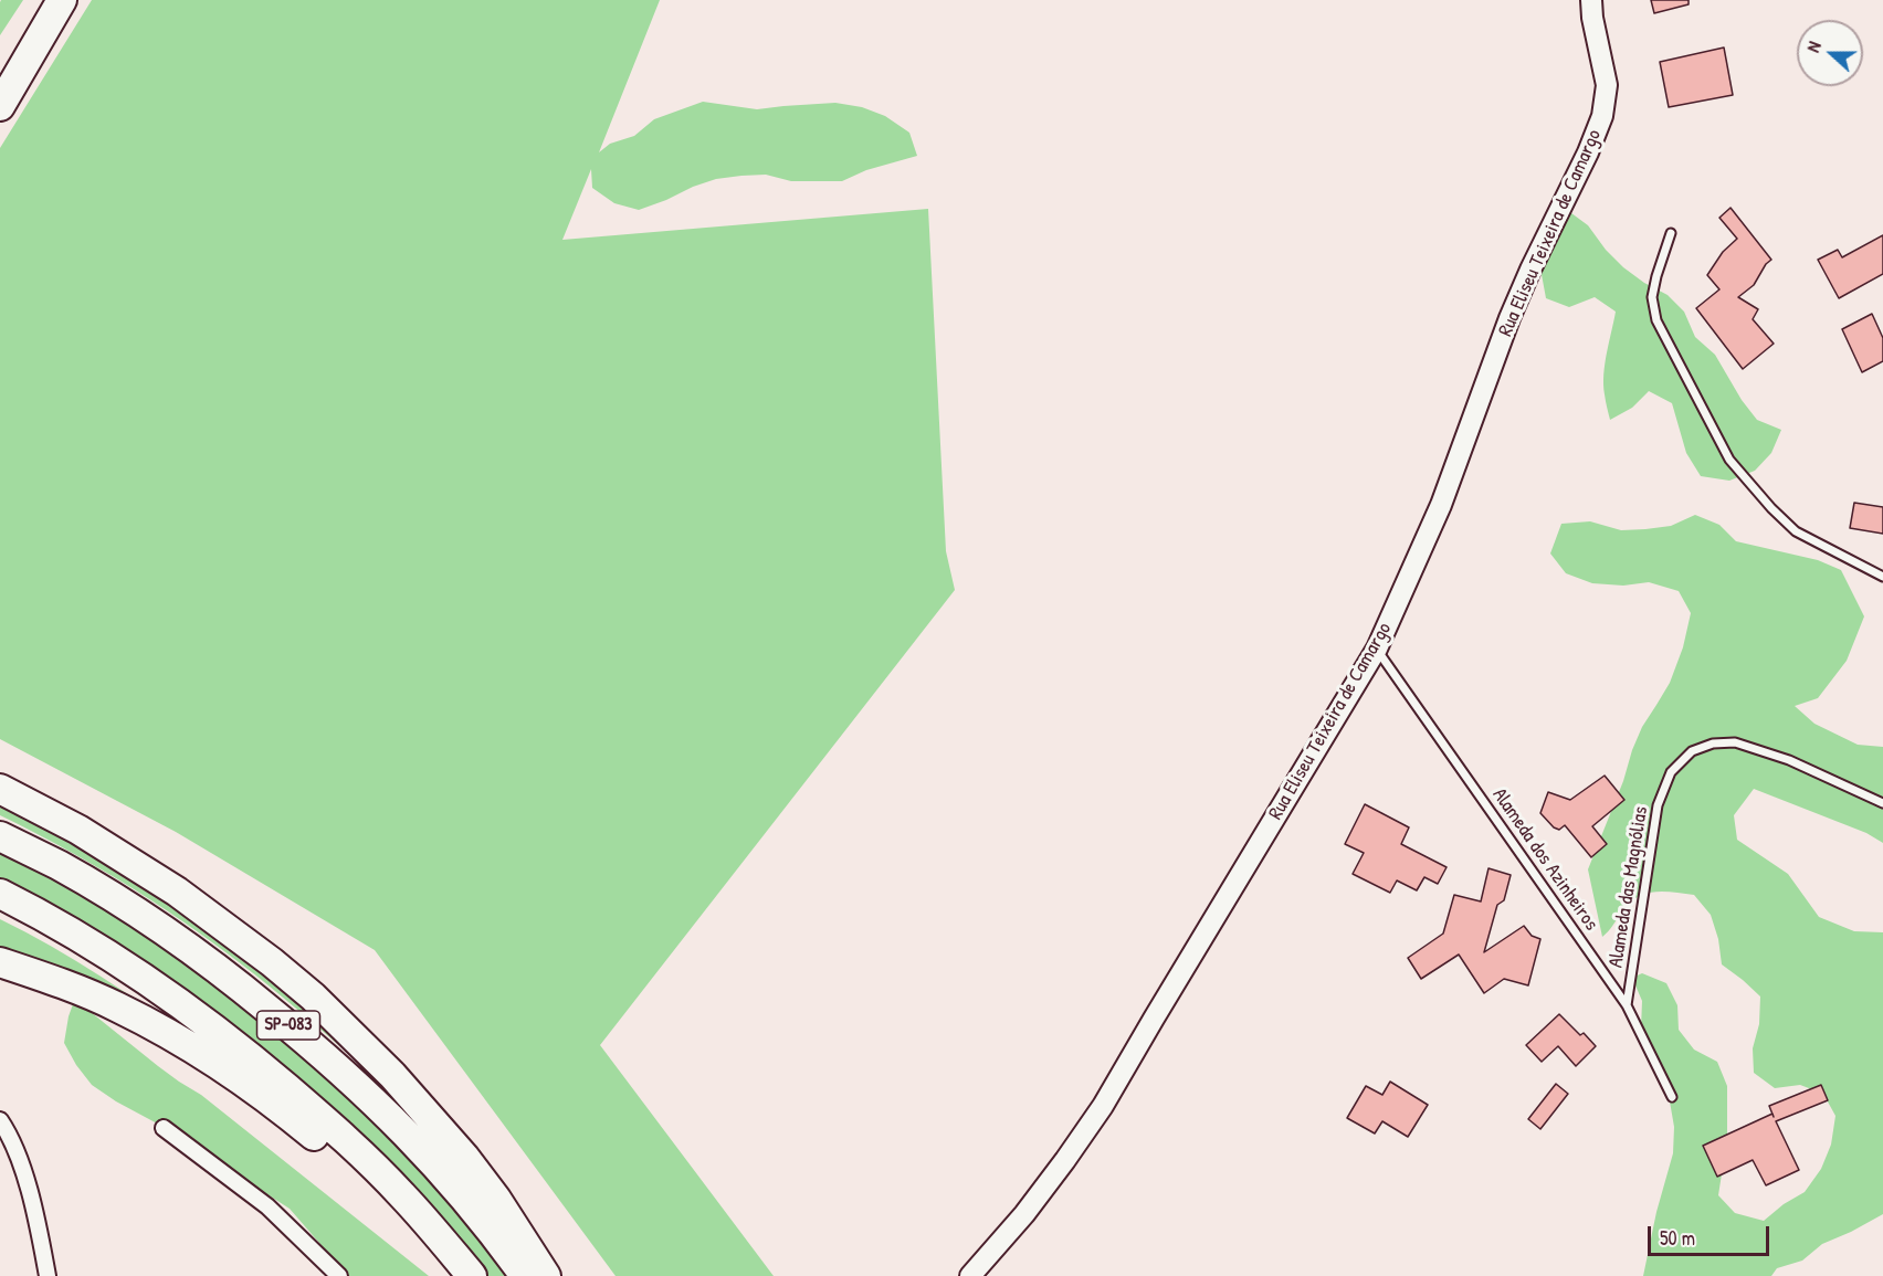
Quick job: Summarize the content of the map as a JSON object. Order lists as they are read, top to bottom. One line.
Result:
{"streets":{"highway":["SP-083"],"street":["Rua Eliseu Teixeira de Camargo"],"lane":["Alameda dos Azinheiros","Alameda das Magnólias"]},"crossings":[["Rua Eliseu Teixeira de Camargo","Alameda dos Azinheiros"],["Alameda dos Azinheiros","Alameda das Magnólias"]],"scale_bar":"50 m","north":"left"}
